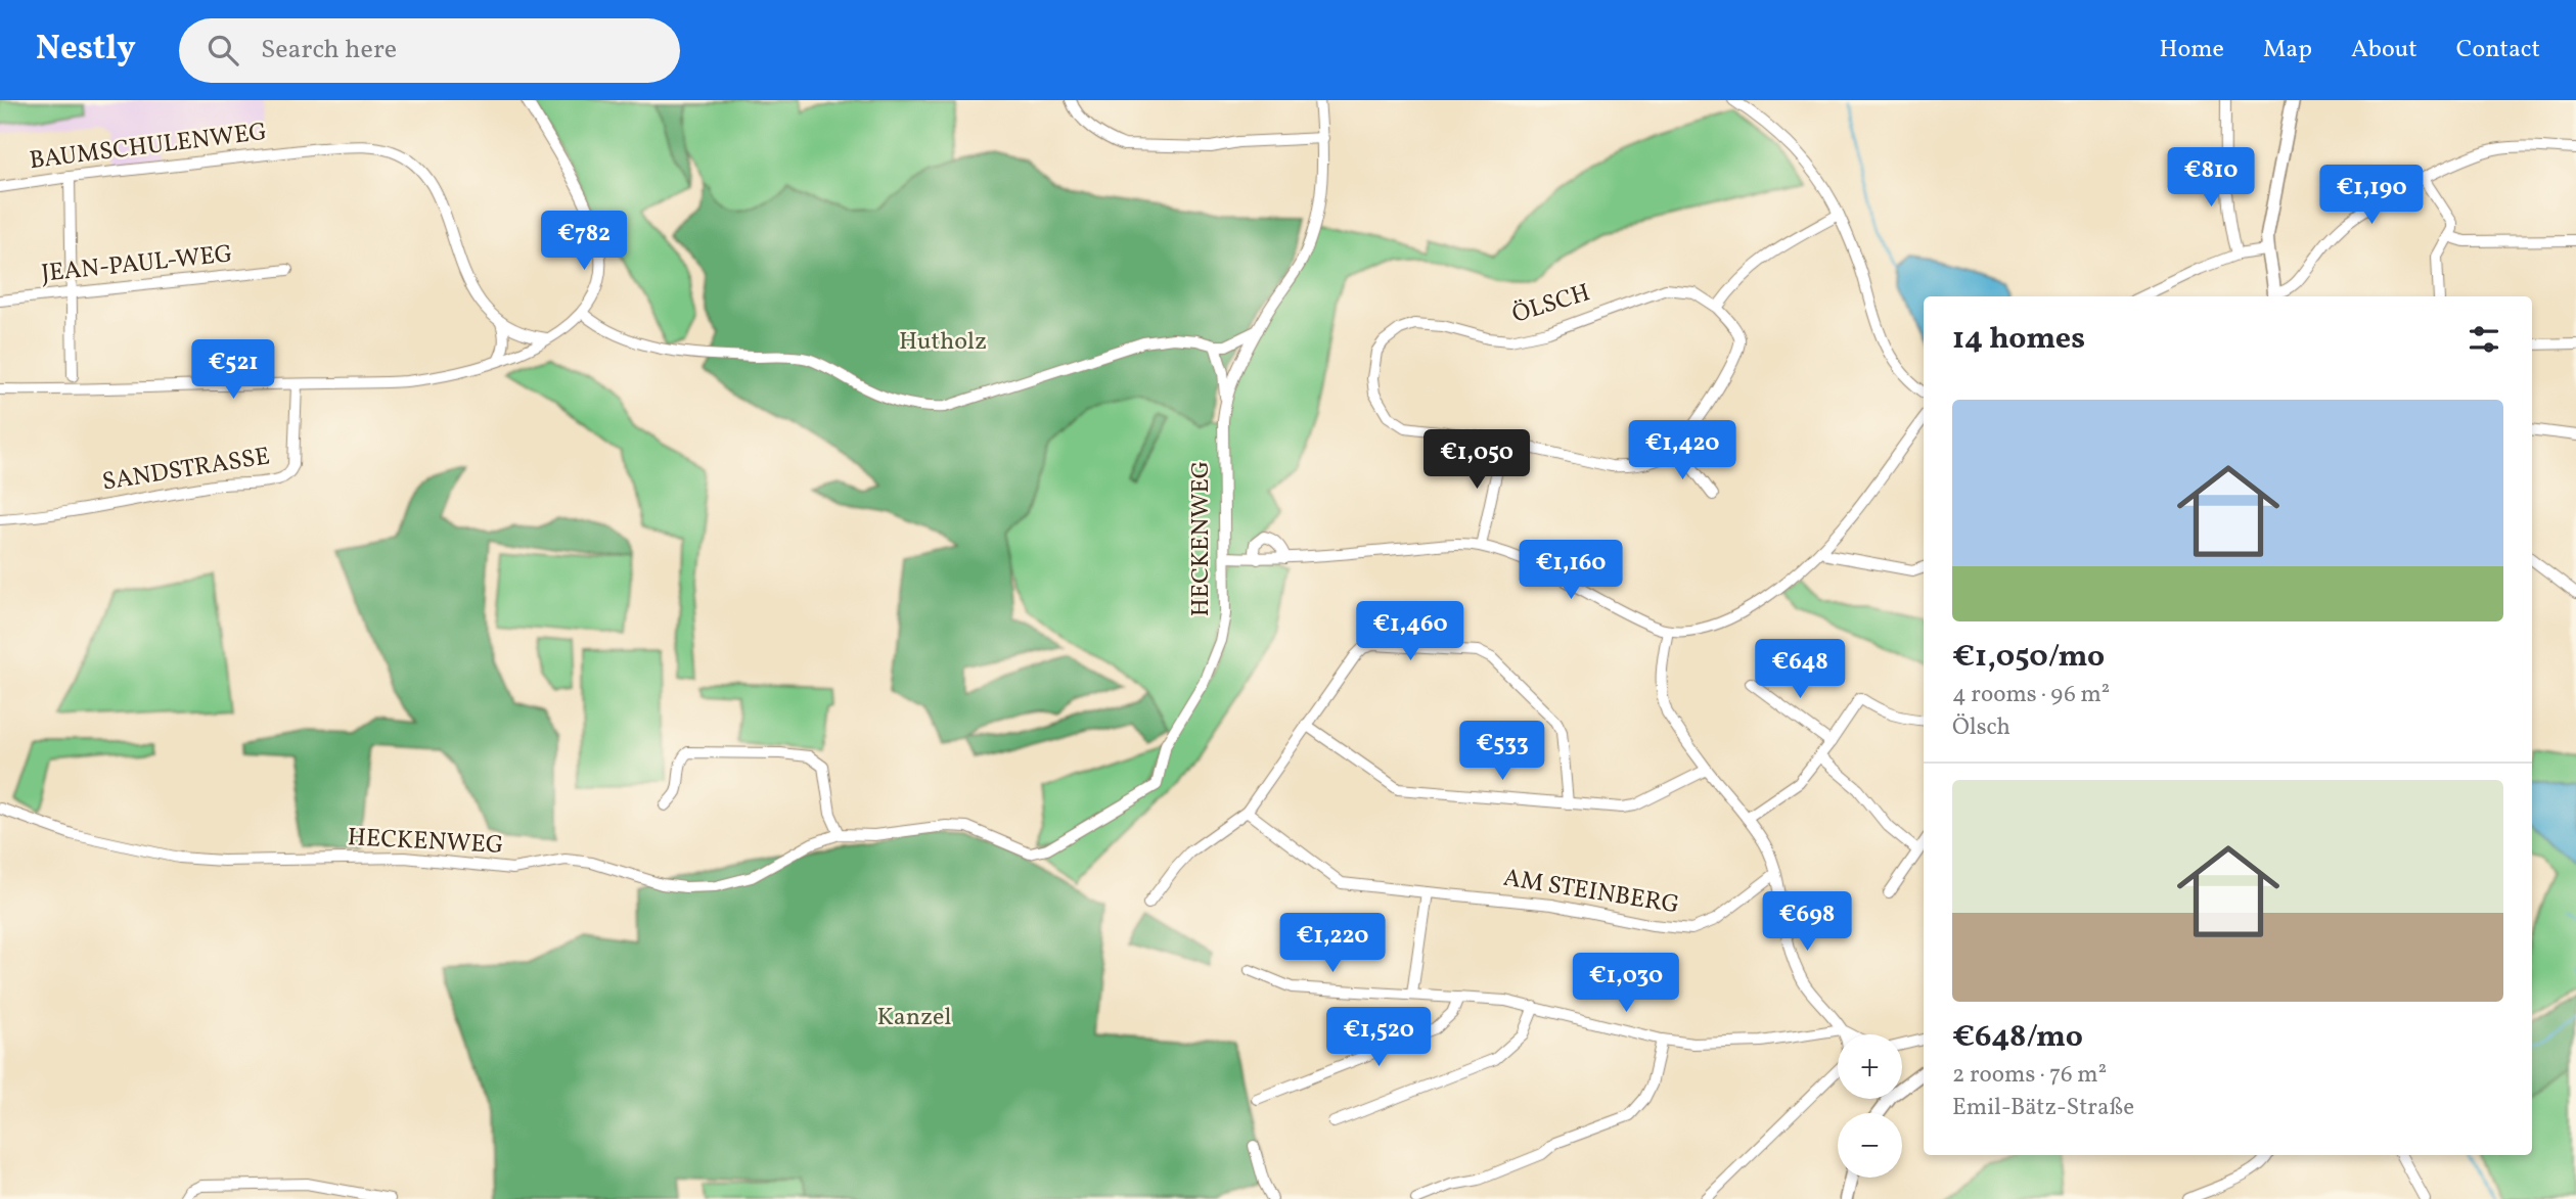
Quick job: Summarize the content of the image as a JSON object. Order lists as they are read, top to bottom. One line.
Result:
{"streets":{"street":["BAUMSCHULENWEG","JEAN-PAUL-WEG","ÖLSCH","SANDSTRASSE","HECKENWEG","AM STEINBERG"]},"parks":["Hutholz","Kanzel"],"page":{"header":"Nestly","search":"Search here","nav":["Home","Map","About","Contact"],"price":["€810","€1,190","€782","€521","€1,420","€1,050","€1,160","€1,460","€648","€533","€698","€1,220","€1,030","€1,520"],"heading":"14 homes","list":[{"name":"€1,050/mo","note":"4 rooms · 96 m² · Ölsch"},{"name":"€648/mo","note":"2 rooms · 76 m² · Emil-Bätz-Straße"}],"map_buttons":["+","−"]}}
